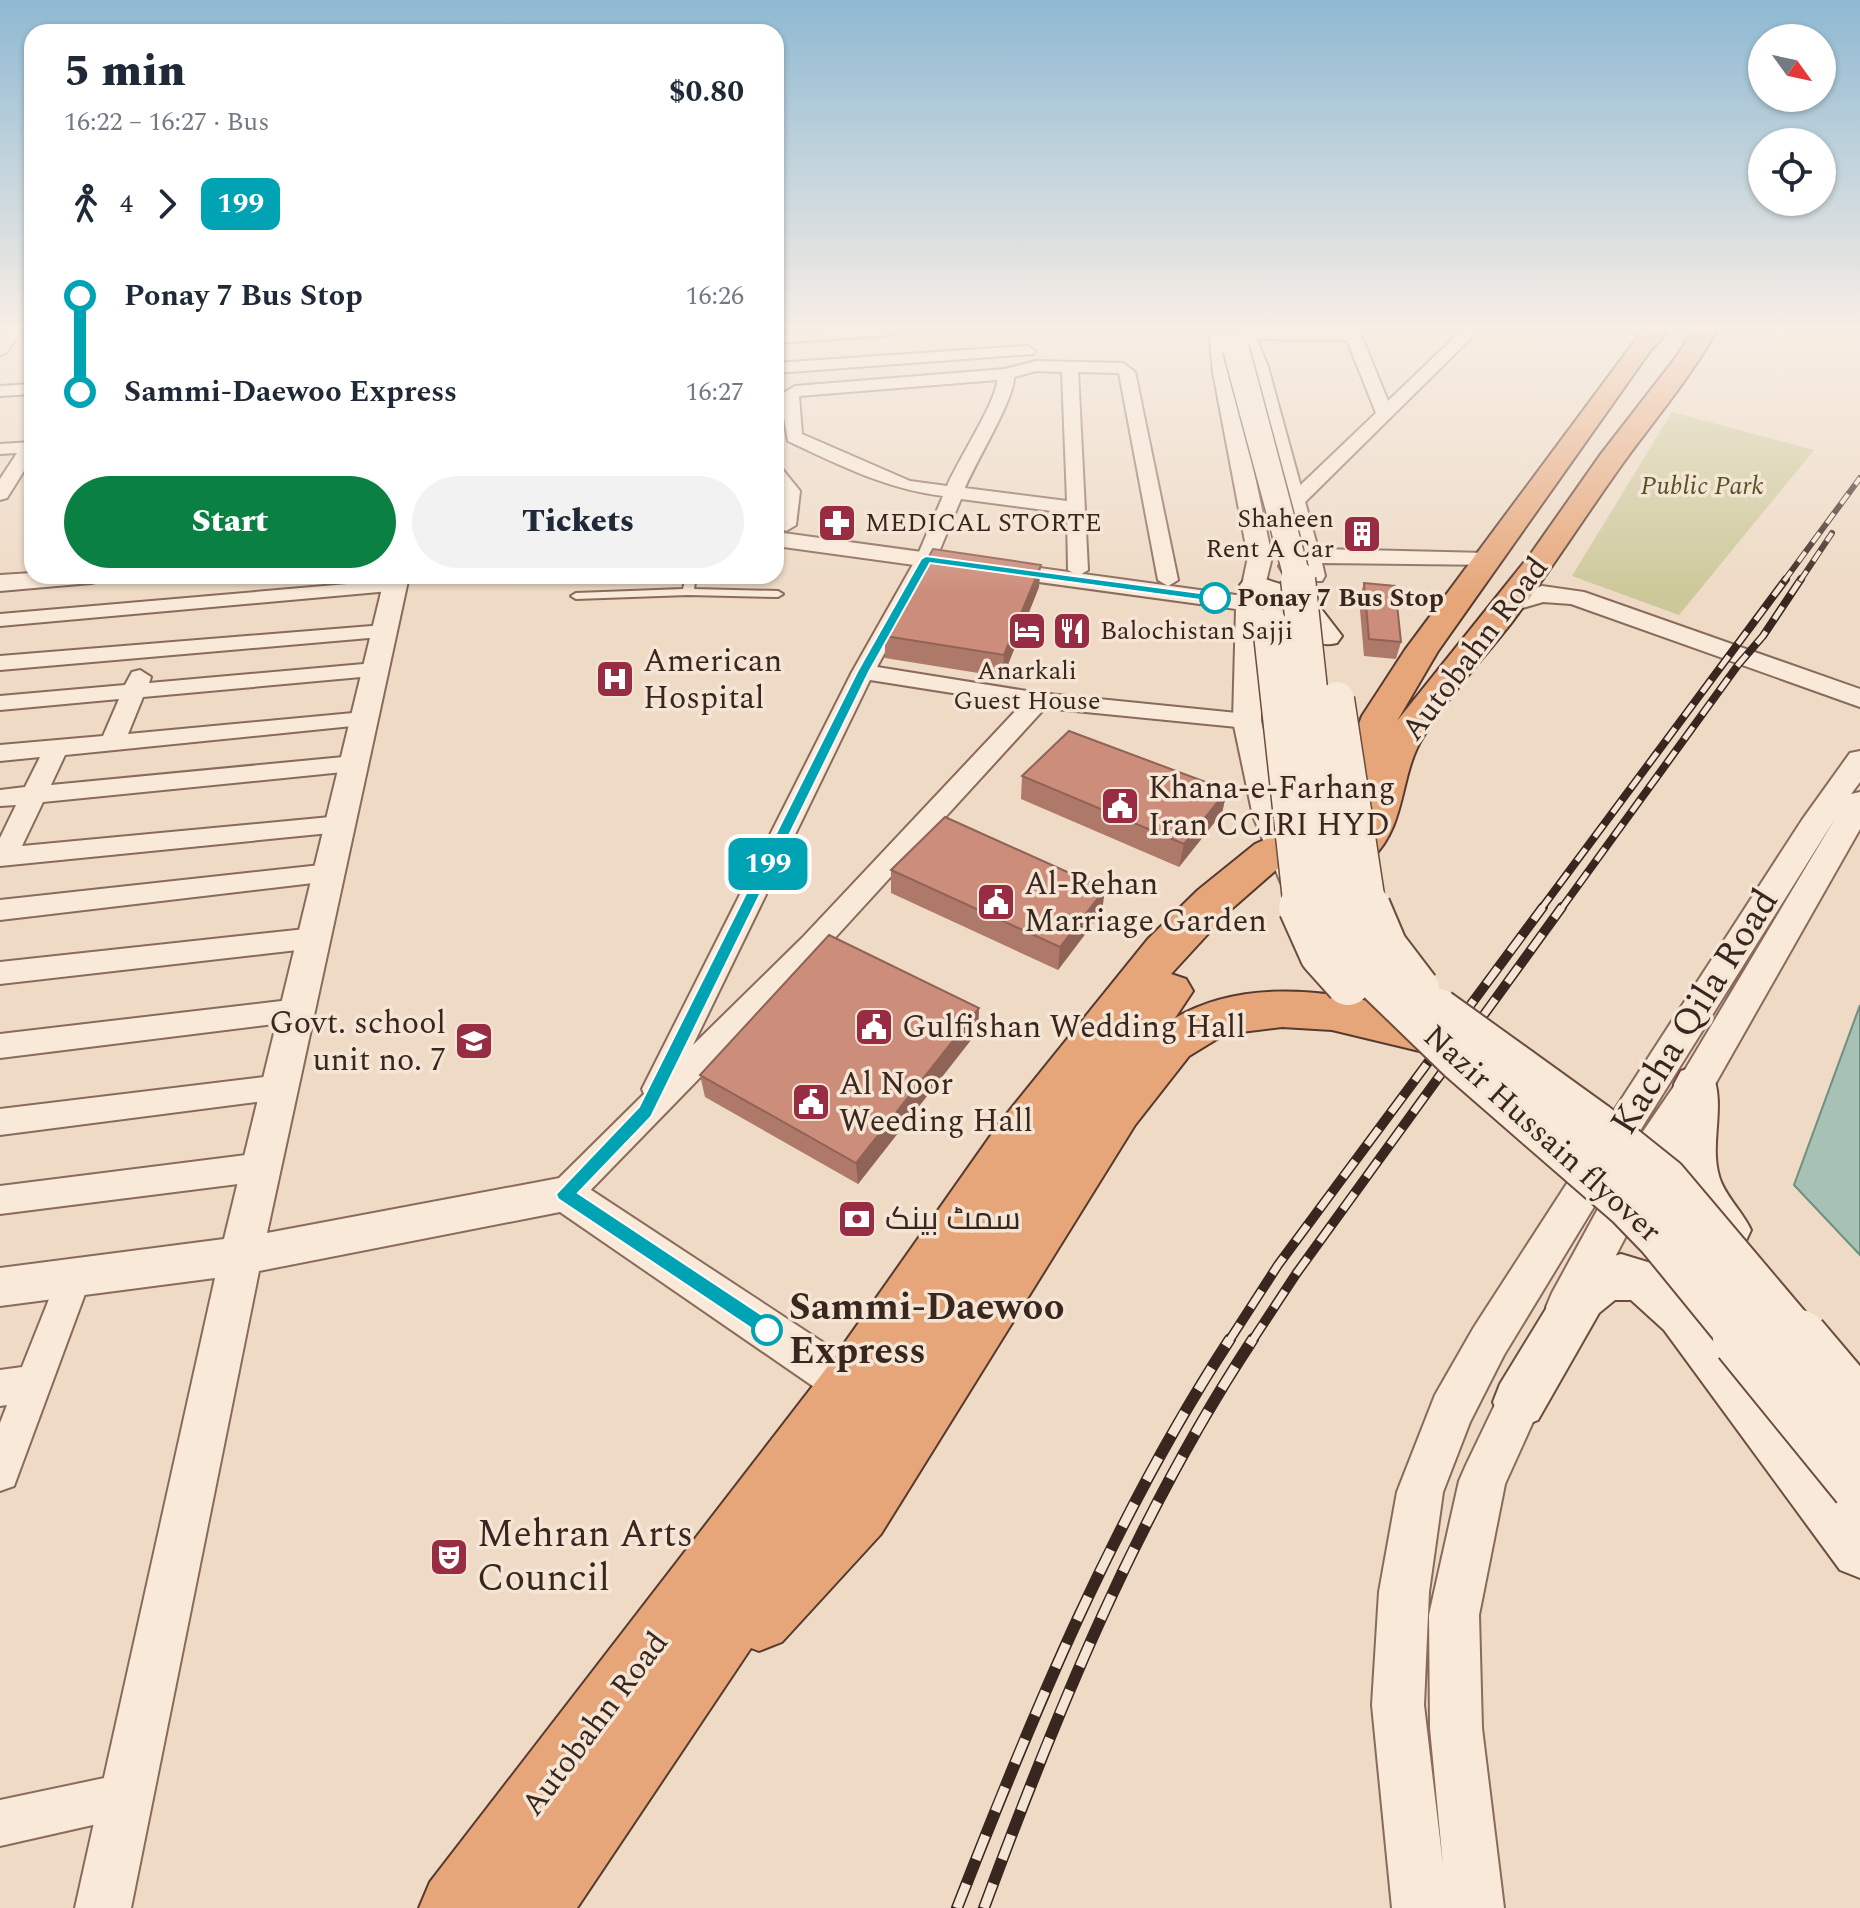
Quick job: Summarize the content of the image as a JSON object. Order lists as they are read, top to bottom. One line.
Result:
{"streets":{"highway":["Autobahn Road"],"main road":["Nazir Hussain flyover"],"street":["Kacha Qila Road"]},"parks":["Public Park"],"places":{"pharmacy":["MEDICAL STORTE"],"building":["Shaheen Rent A Car"],"other":["Ponay 7 Bus Stop","Sammi-Daewoo Express"],"hotel":["Anarkali Guest House"],"restaurant":["Balochistan Sajji"],"hospital":["American Hospital"],"public building":["Khana-e-Farhang Iran CCIRI HYD","Al-Rehan Marriage Garden","Gulfishan Wedding Hall","Al Noor Weeding Hall"],"school or university":["Govt. school unit no. 7"],"bank":["سمٹ بینک"],"theatre":["Mehran Arts Council"]},"lines":["bus line 199"],"north":"bottom right","page":{"on_map":"199","heading":["5 min","16:22 – 16:27 · Bus","$0.80"],"legs":["4","199"],"list":[{"name":"Ponay 7 Bus Stop","value":"16:26"},{"name":"Sammi-Daewoo Express","value":"16:27"}],"buttons":["Start","Tickets"]}}
